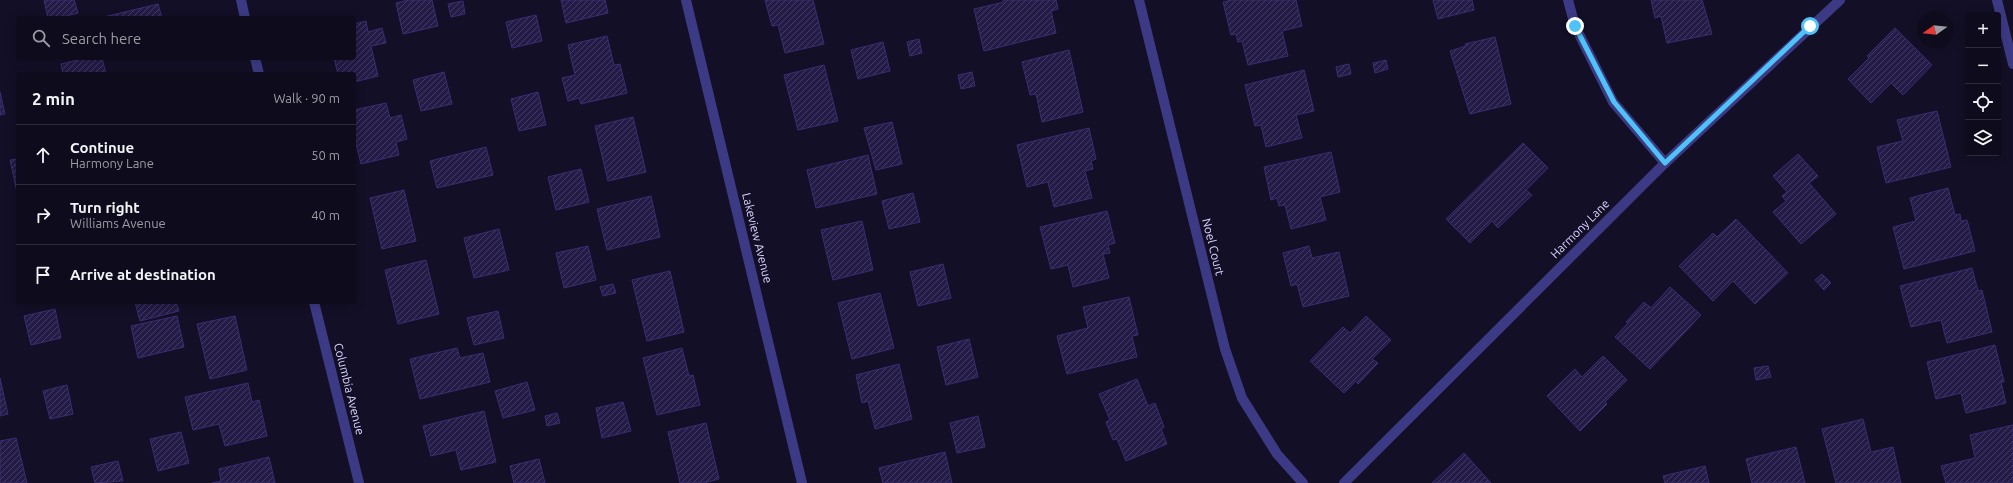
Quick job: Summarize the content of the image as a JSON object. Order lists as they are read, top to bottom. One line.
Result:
{"streets":{"street":["Harmony Lane","Lakeview Avenue","Noel Court","Columbia Avenue"]},"north":"left","page":{"map_buttons":["+","−"],"search":"Search here","heading":["2 min","Walk · 90 m"],"list":[["Continue","Harmony Lane","50 m"],["Turn right","Williams Avenue","40 m"],"Arrive at destination"]}}
